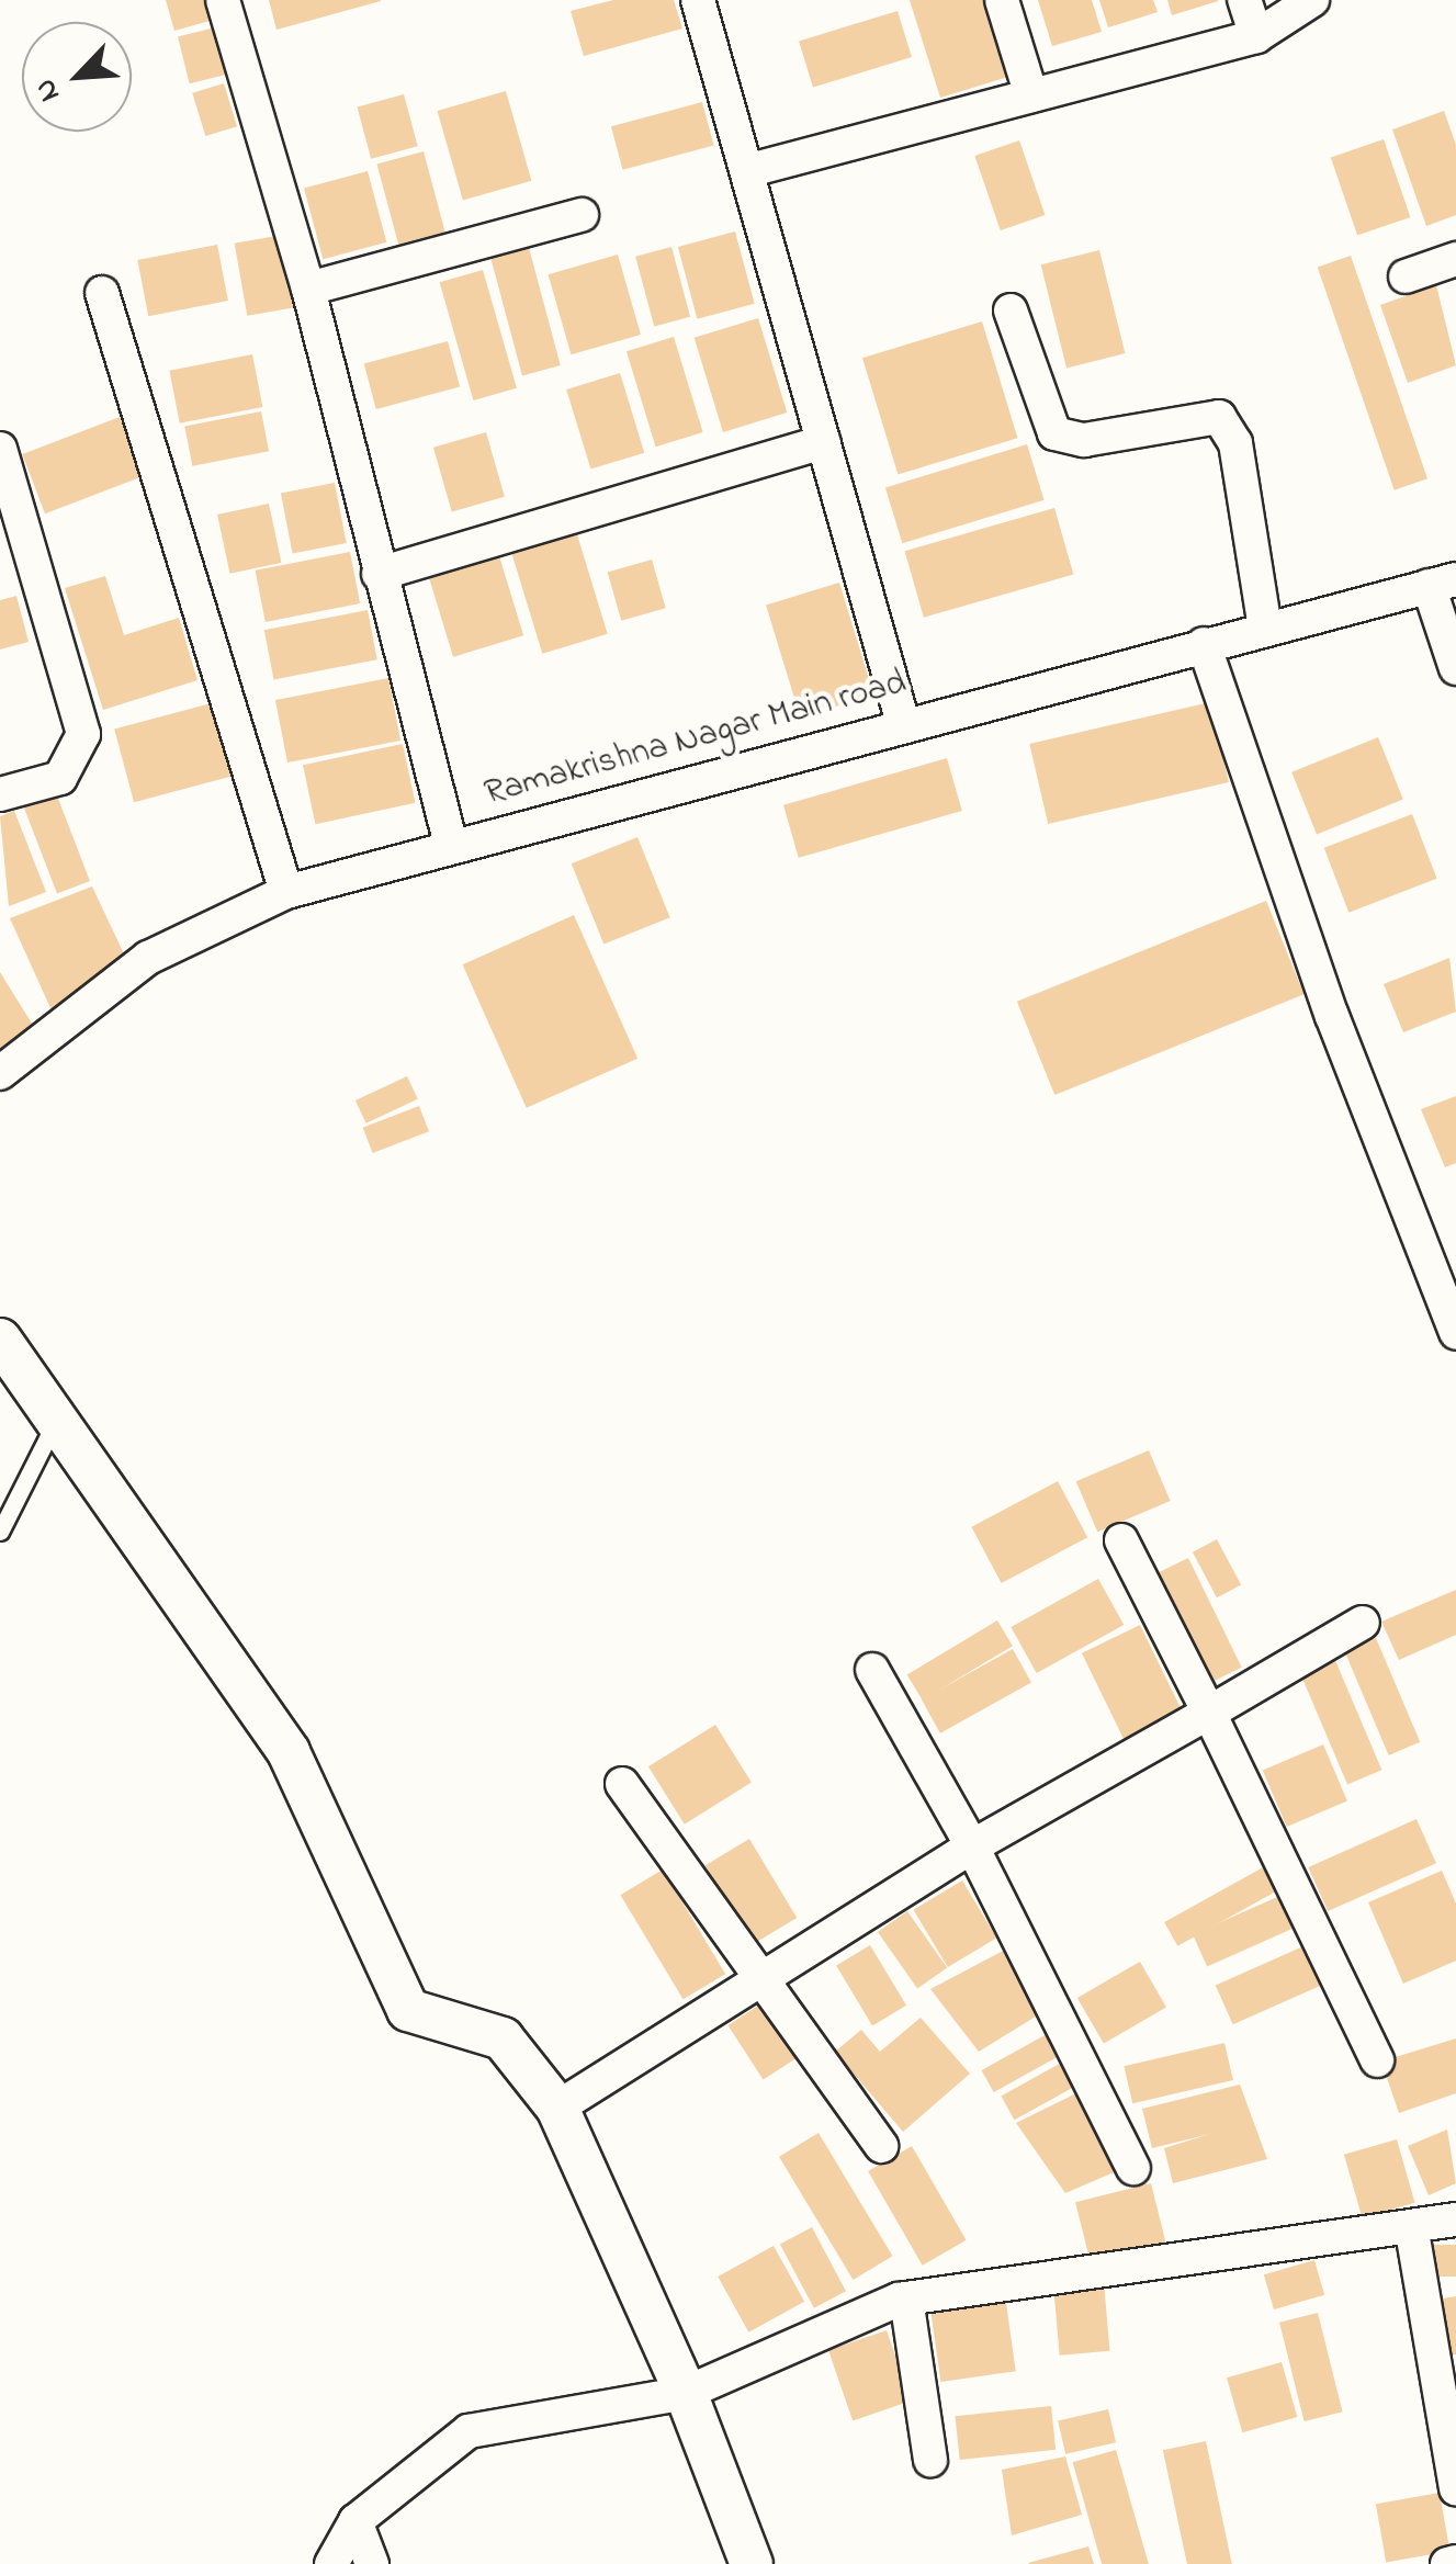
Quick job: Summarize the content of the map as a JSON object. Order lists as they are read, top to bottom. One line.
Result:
{"streets":{"street":["Ramakrishna Nagar Main road"]},"north":"bottom left"}
